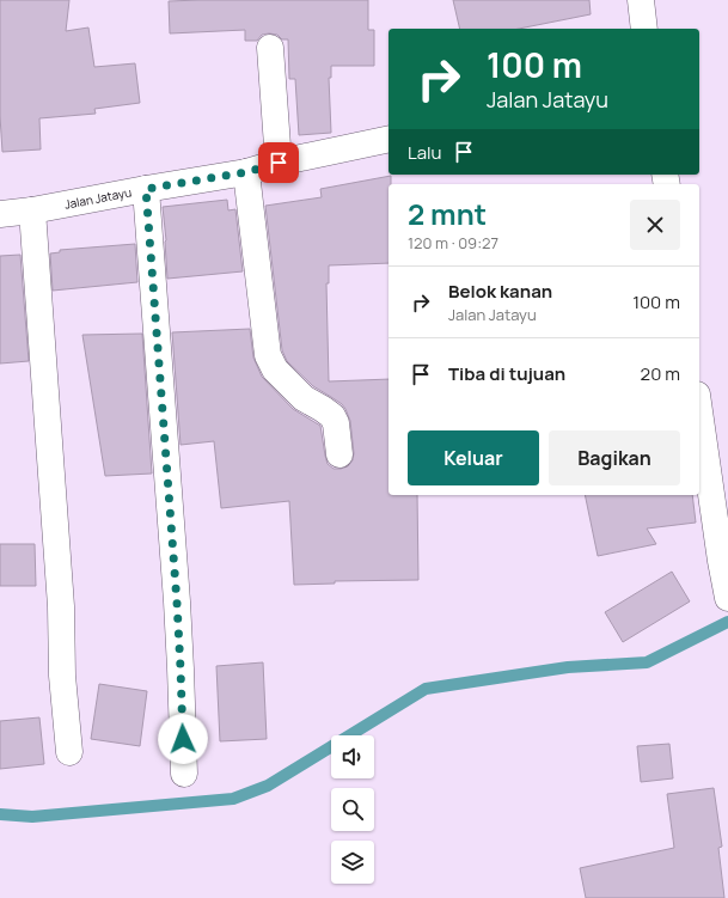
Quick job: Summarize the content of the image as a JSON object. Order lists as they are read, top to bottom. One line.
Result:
{"streets":{"street":["Jalan Jatayu"]},"page":{"turn":["100 m","Jalan Jatayu"],"then":"Lalu","heading":["2 mnt","120 m · 09:27"],"list":[{"name":"Belok kanan","note":"Jalan Jatayu","value":"100 m"},{"name":"Tiba di tujuan","value":"20 m"}],"buttons":["Keluar","Bagikan"]}}
